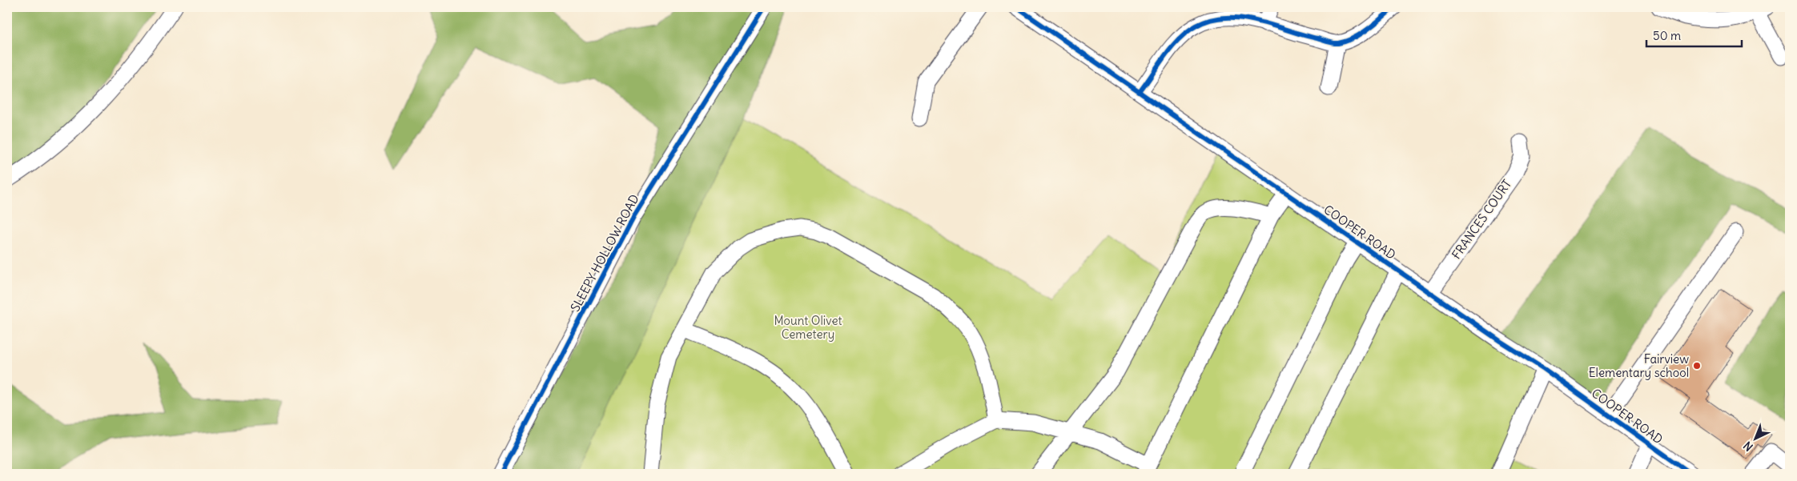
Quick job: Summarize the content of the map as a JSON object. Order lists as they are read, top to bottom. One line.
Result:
{"streets":{"street":["FRANCES COURT","COOPER ROAD","SLEEPY HOLLOW ROAD"]},"crossings":[["FRANCES COURT","COOPER ROAD"]],"parks":["Mount Olivet Cemetery"],"places":["Fairview Elementary school"],"scale_bar":"50 m","north":"bottom left"}
